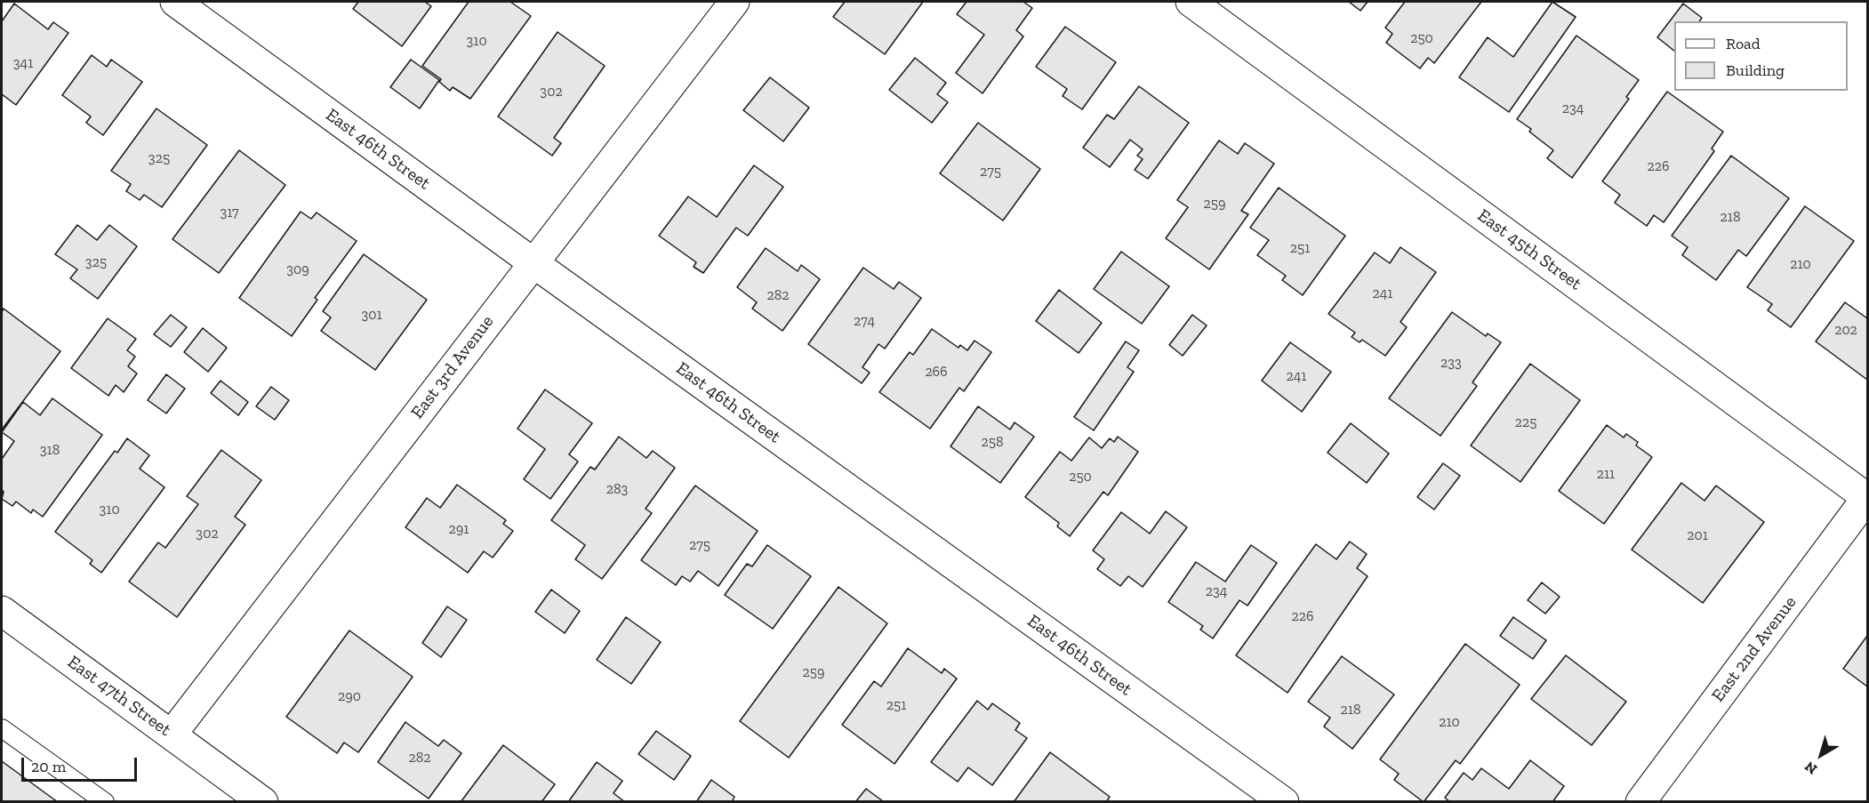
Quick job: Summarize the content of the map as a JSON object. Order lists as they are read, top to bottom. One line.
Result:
{"streets":{"street":["East 46th Street","East 45th Street","East 3rd Avenue","East 2nd Avenue","East 47th Street"]},"crossings":[["East 46th Street","East 3rd Avenue"],["East 45th Street","East 2nd Avenue"],["East 3rd Avenue","East 47th Street"]],"house_numbers":["250","310","341","302","234","325","226","275","259","317","218","251","325","210","309","241","282","301","274","202","233","266","241","225","258","318","211","250","283","310","291","302","201","275","234","226","259","290","251","218","210","282"],"legend":["Road","Building"],"scale_bar":"20 m","north":"bottom left"}
